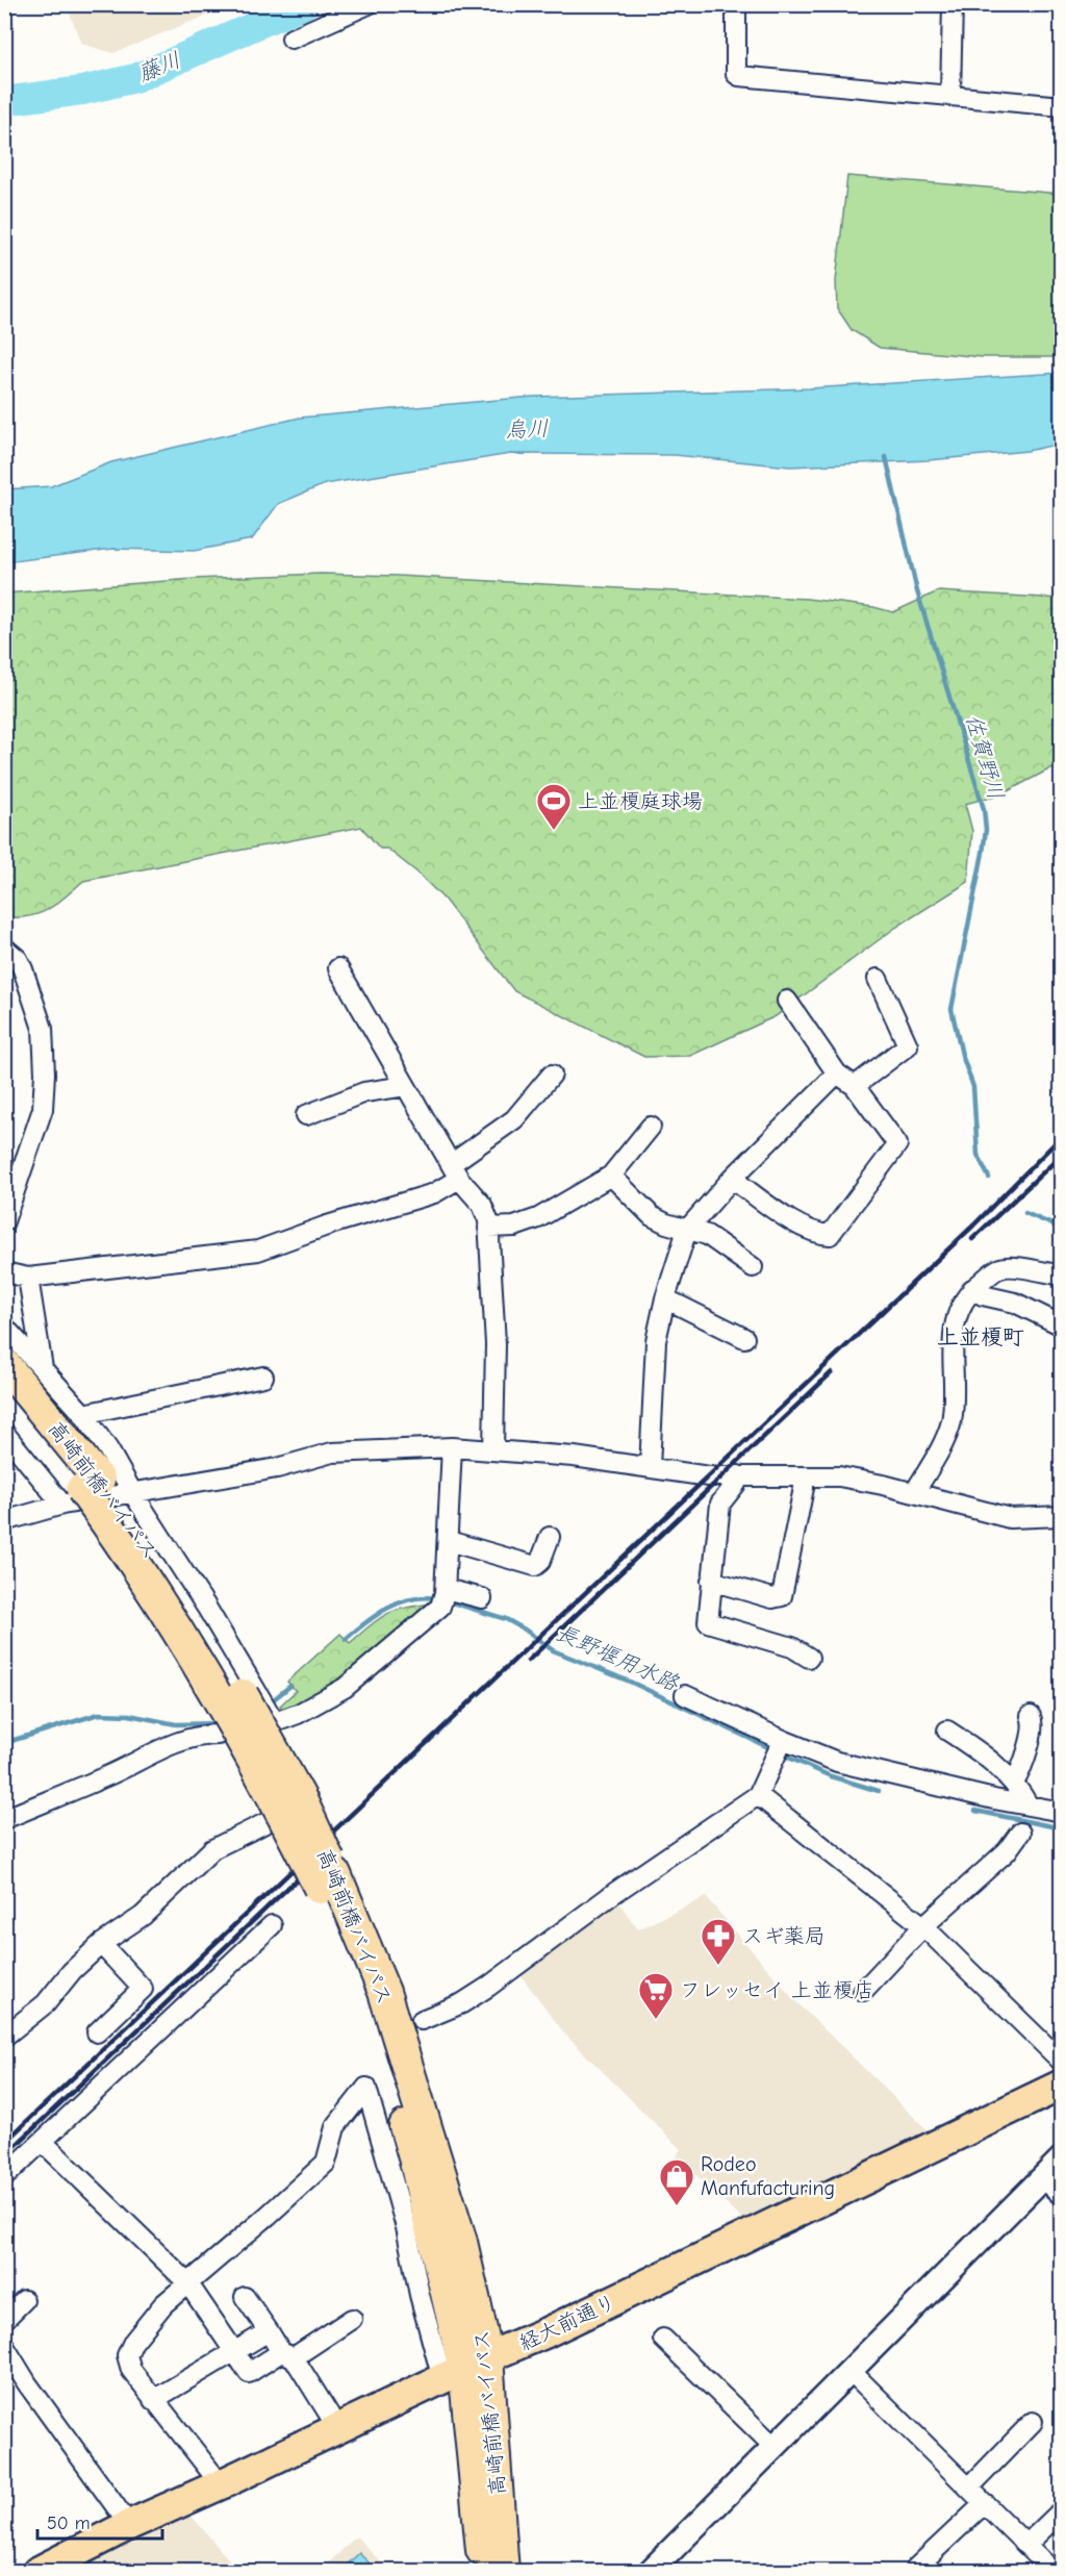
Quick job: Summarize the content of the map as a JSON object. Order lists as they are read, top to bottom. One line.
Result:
{"streets":{"highway":["高崎前橋バイパス"],"main road":["経大前通り"]},"crossings":[["高崎前橋バイパス","経大前通り"]],"districts":["上並榎町"],"water":["藤川","烏川","佐賀野川","長野堰用水路"],"places":{"sports":["上並榎庭球場"],"pharmacy":["スギ薬局"],"supermarket":["フレッセイ 上並榎店"],"shop":["Rodeo Manfufacturing"]},"scale_bar":"50 m"}
